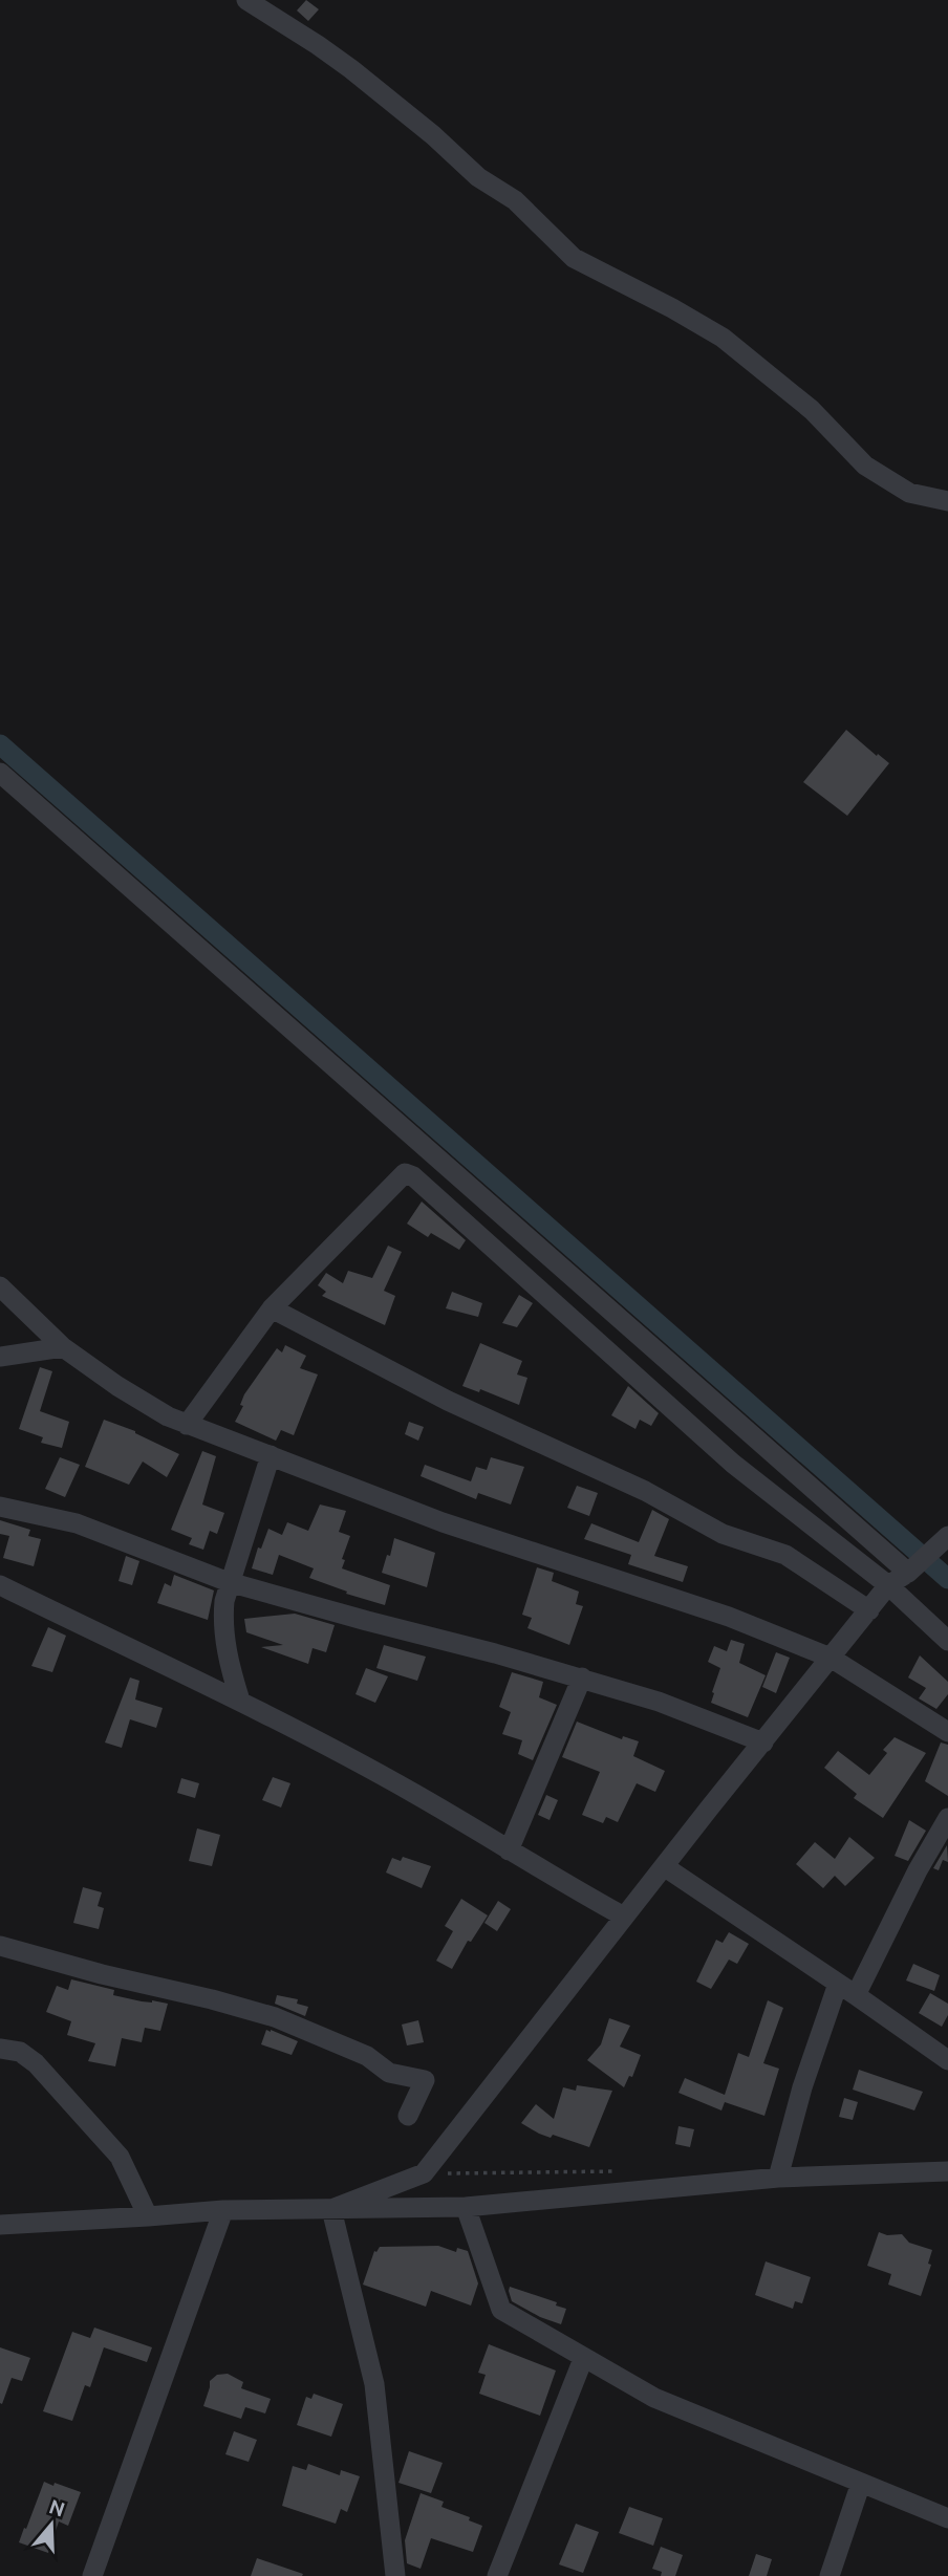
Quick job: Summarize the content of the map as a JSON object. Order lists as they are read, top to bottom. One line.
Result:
{"north":"top"}
